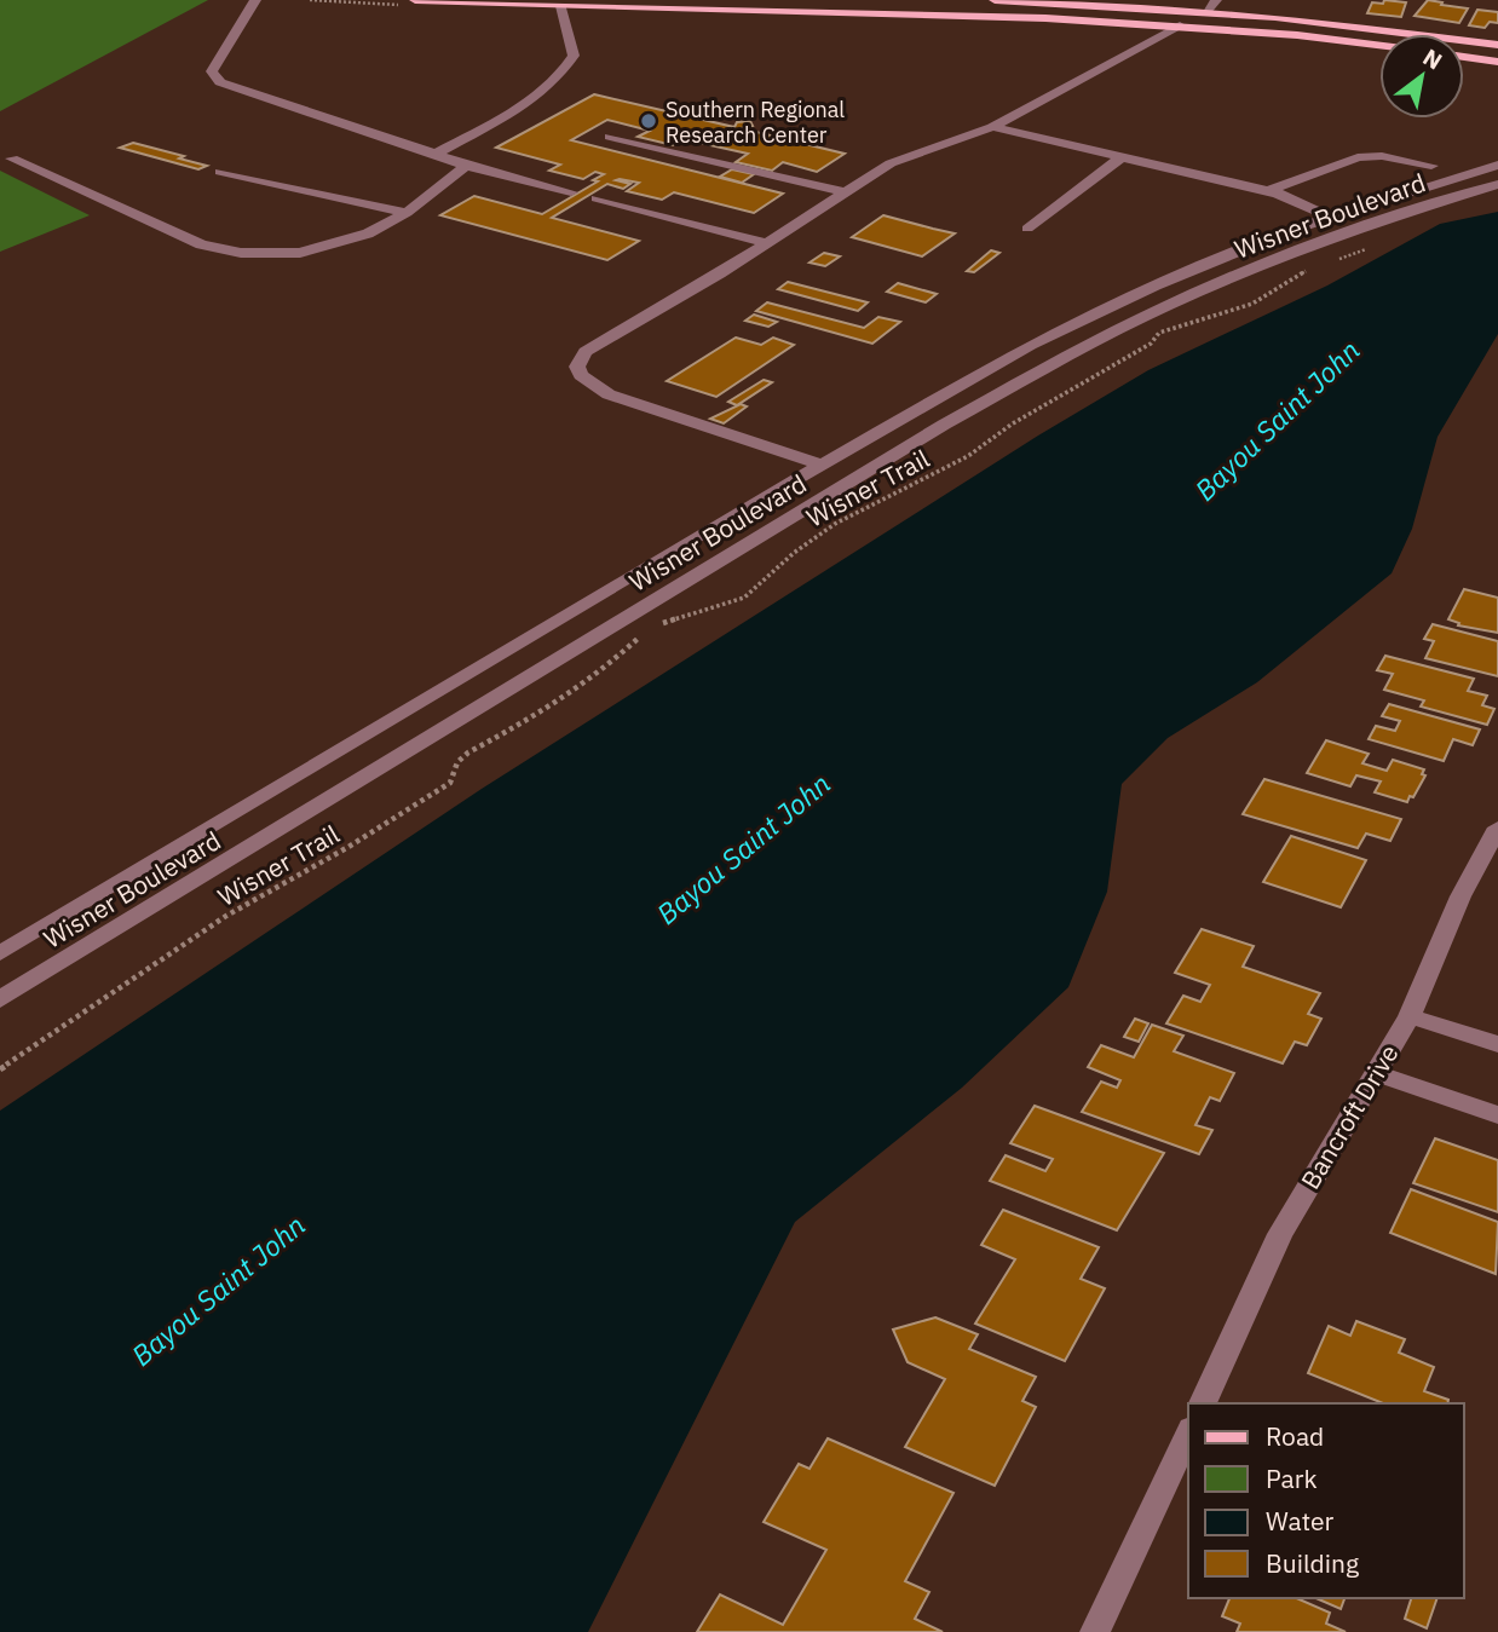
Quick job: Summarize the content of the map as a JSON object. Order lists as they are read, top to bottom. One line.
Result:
{"streets":{"street":["Wisner Boulevard","Bancroft Drive"],"path":["Wisner Trail"]},"water":["Bayou Saint John"],"places":["Southern Regional Research Center"],"legend":["Road","Park","Water","Building"],"north":"top right"}
